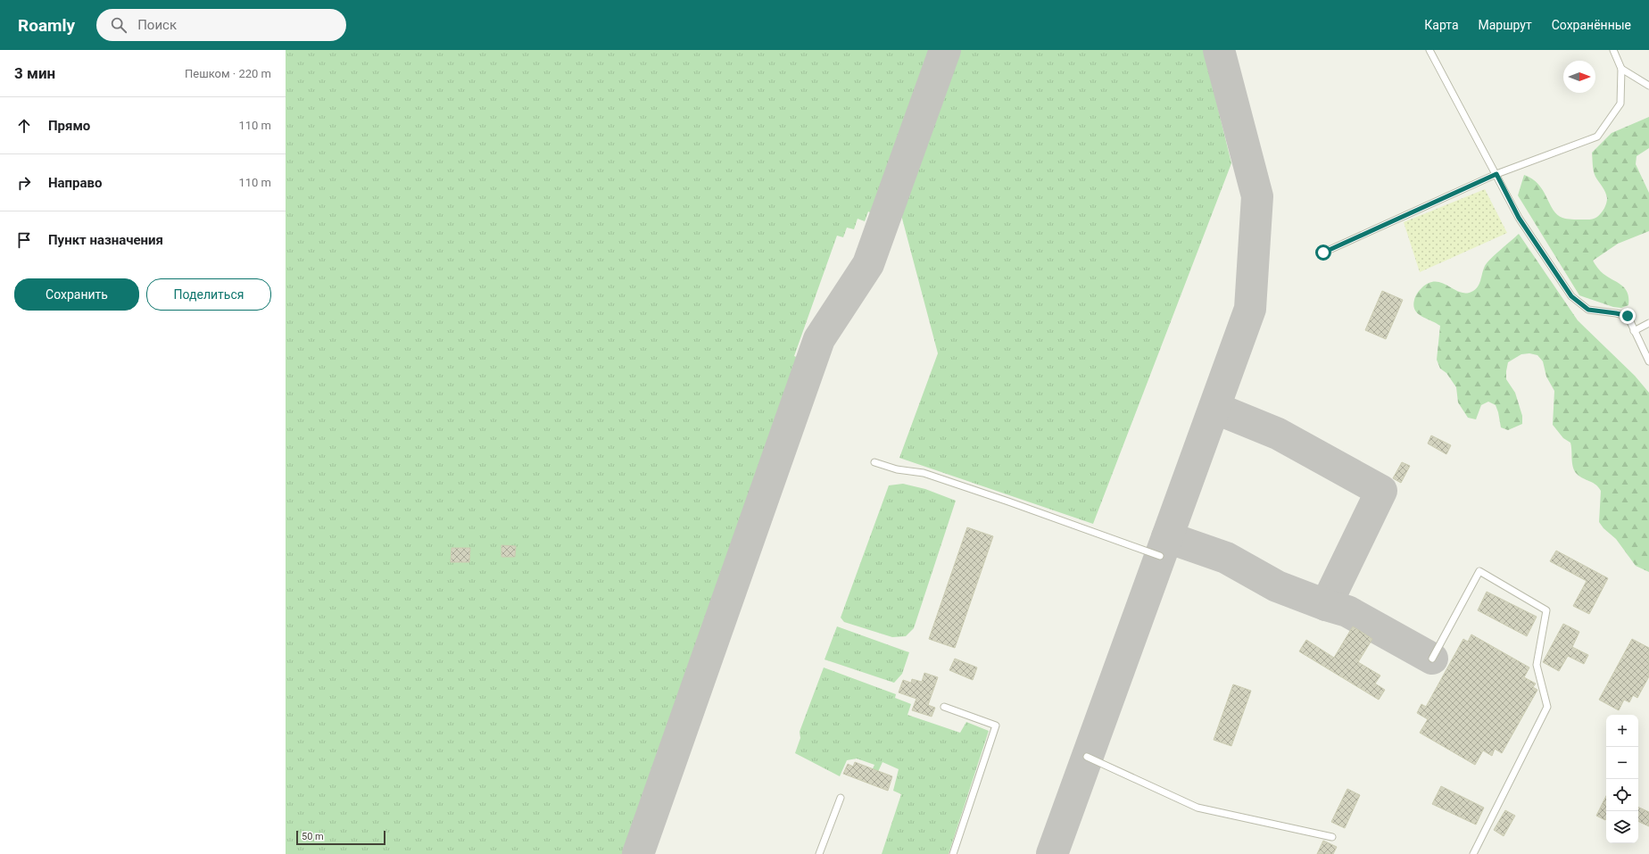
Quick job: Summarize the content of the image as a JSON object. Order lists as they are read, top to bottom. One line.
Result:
{"scale_bar":"50 m","north":"right","page":{"header":"Roamly","search":"Поиск","nav":["Карта","Маршрут","Сохранённые"],"heading":["3 мин","Пешком · 220 m"],"list":[["Прямо","110 m"],["Направо","110 m"],"Пункт назначения"],"buttons":["Сохранить","Поделиться"],"map_buttons":["+","−"],"scale":"50 m"}}
